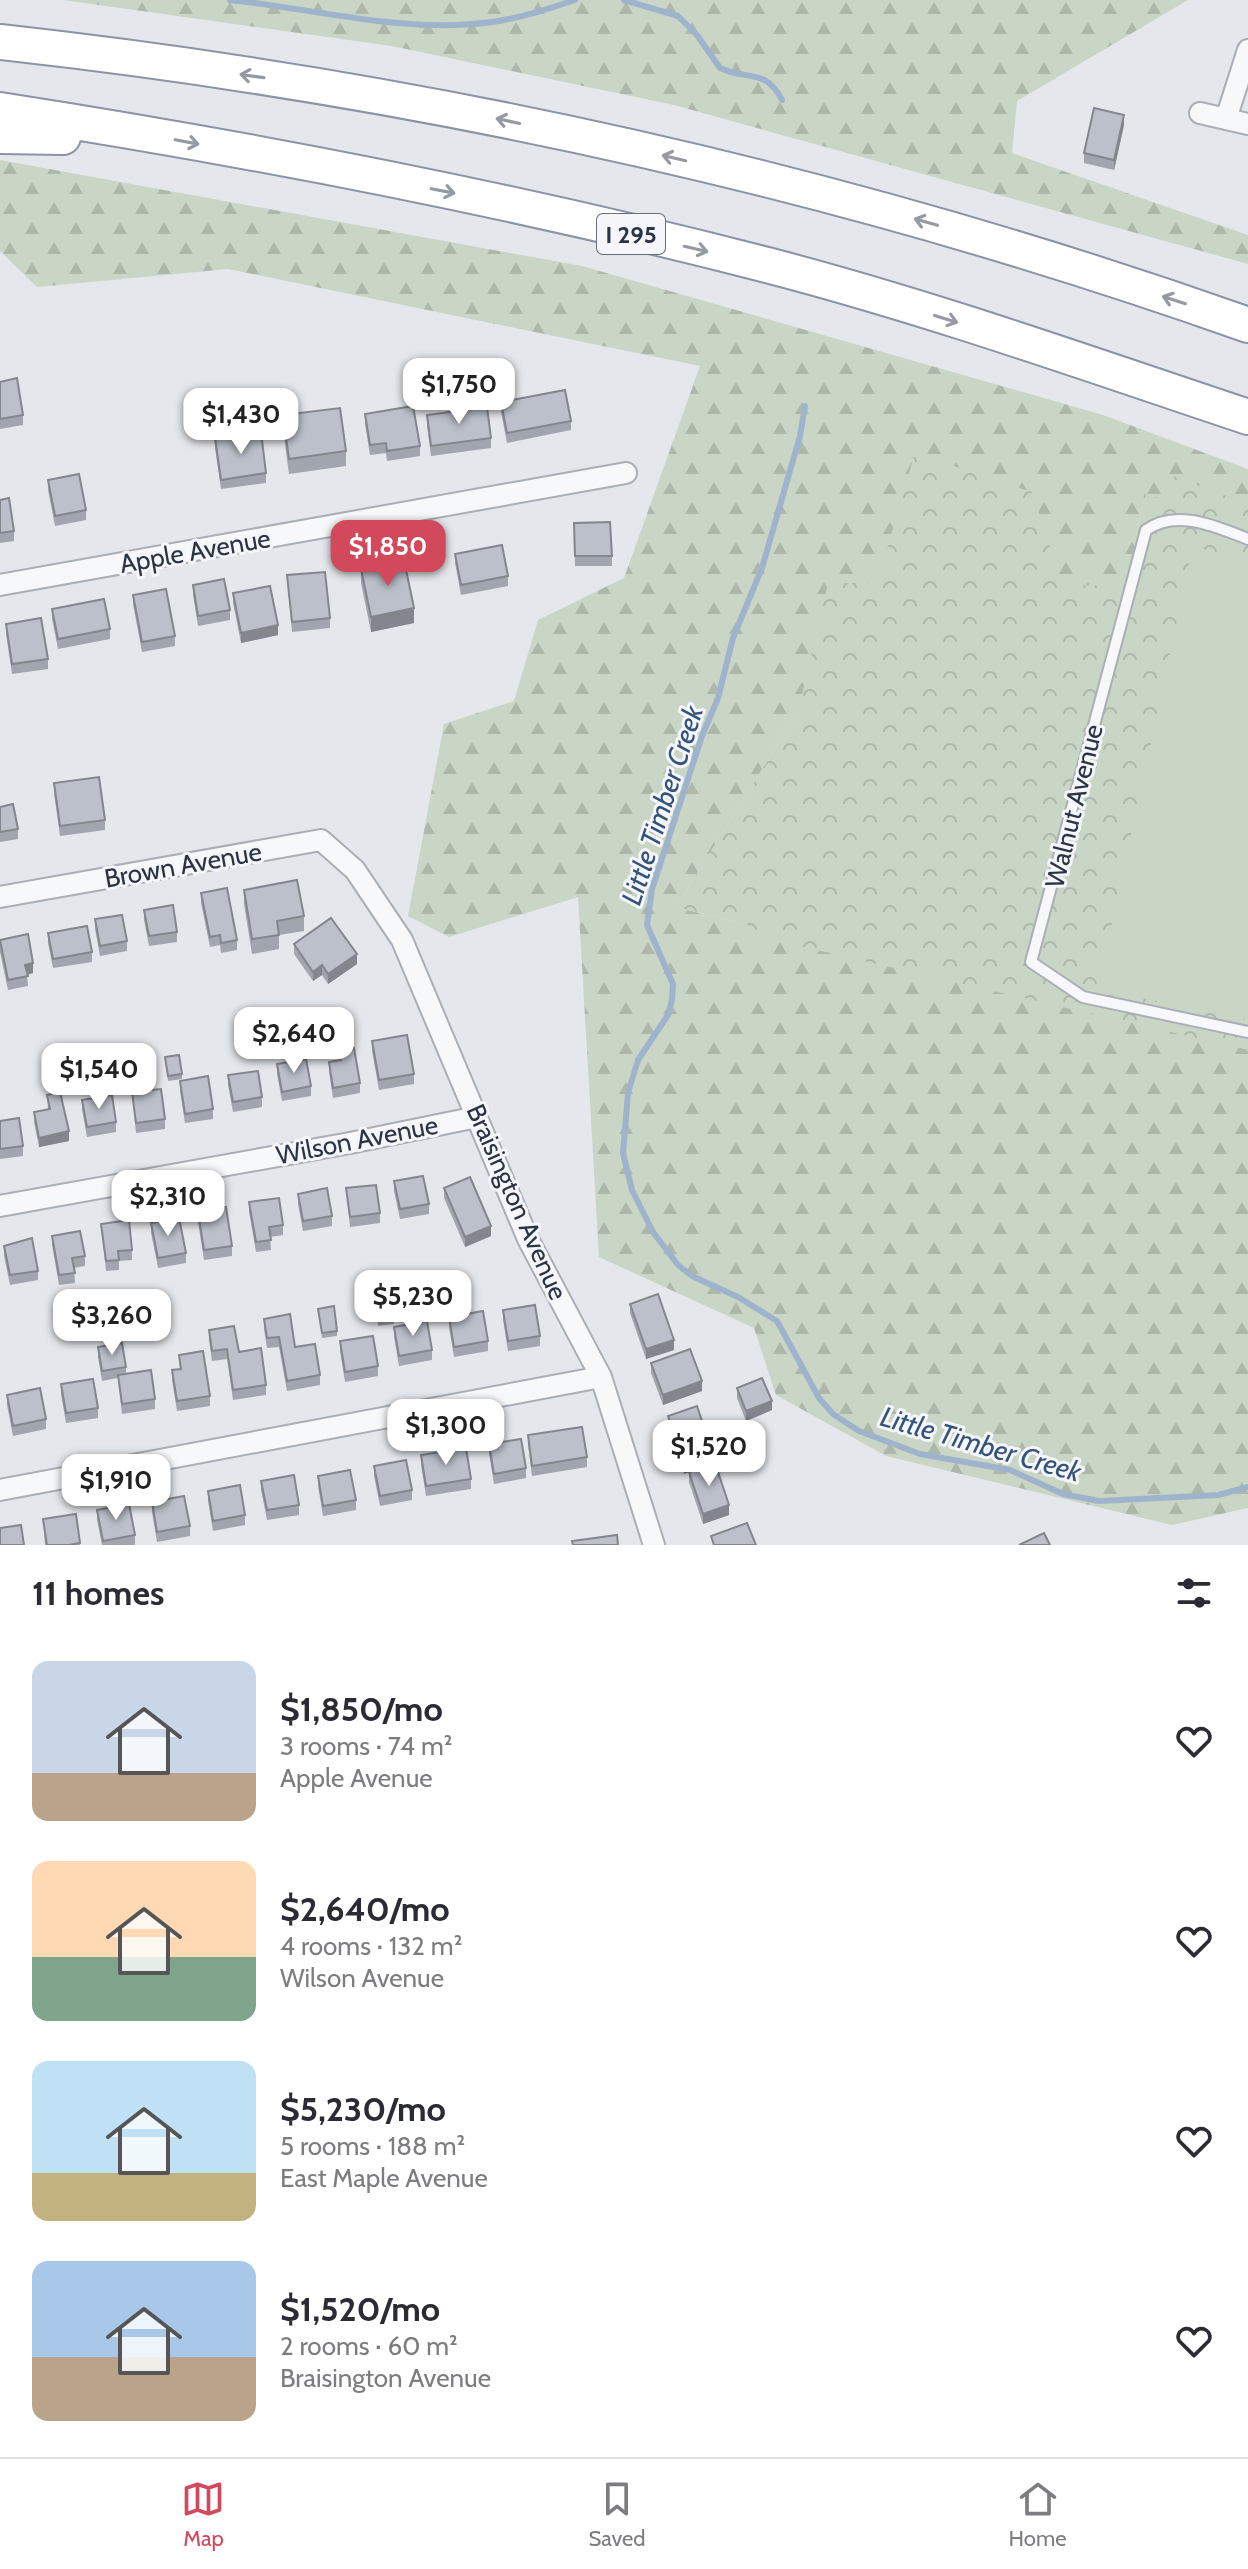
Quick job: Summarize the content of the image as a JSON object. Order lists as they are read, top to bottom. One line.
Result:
{"streets":{"highway":["I 295"],"street":["Apple Avenue","Brown Avenue","Wilson Avenue","Braisington Avenue"],"lane":["Walnut Avenue"]},"crossings":[["Brown Avenue","Braisington Avenue"],["Wilson Avenue","Braisington Avenue"]],"water":["Little Timber Creek"],"page":{"price":["$1,750","$1,430","$1,850","$2,640","$1,540","$2,310","$5,230","$3,260","$1,300","$1,520","$1,910"],"heading":"11 homes","list":[{"name":"$1,850/mo","note":"3 rooms · 74 m² · Apple Avenue"},{"name":"$2,640/mo","note":"4 rooms · 132 m² · Wilson Avenue"},{"name":"$5,230/mo","note":"5 rooms · 188 m² · East Maple Avenue"},{"name":"$1,520/mo","note":"2 rooms · 60 m² · Braisington Avenue"}],"tabs":["Map","Saved","Home"]}}
